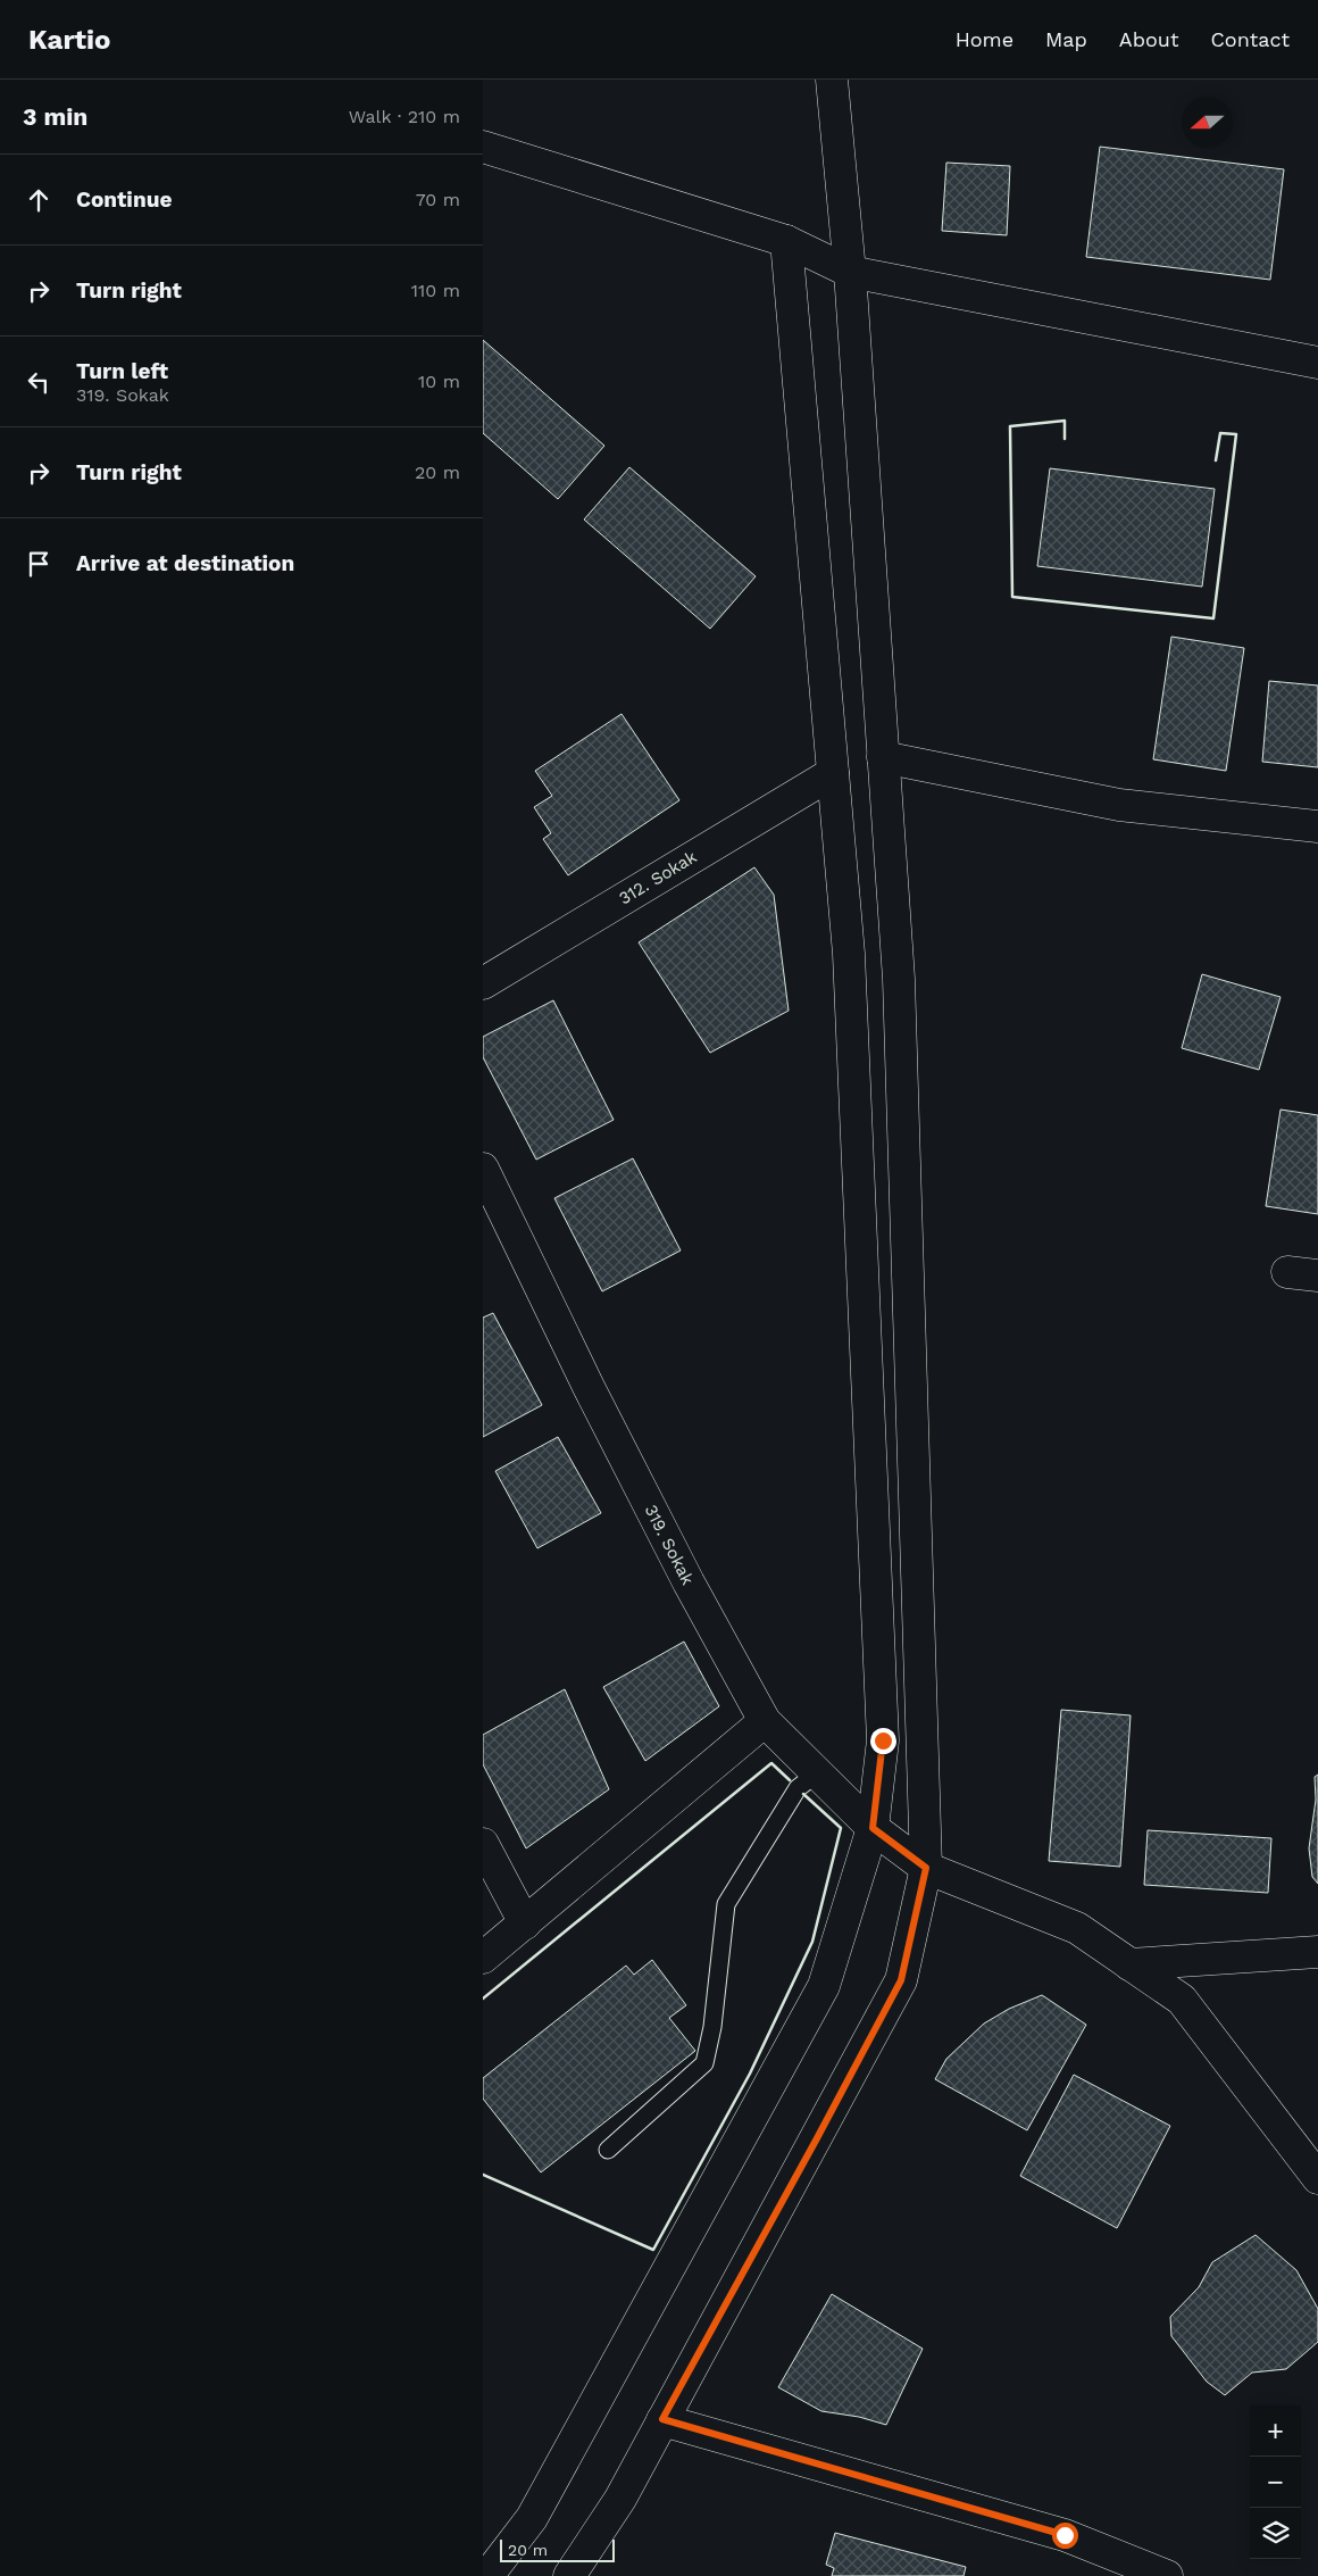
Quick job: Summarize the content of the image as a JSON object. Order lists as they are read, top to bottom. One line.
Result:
{"streets":{"street":["312. Sokak","319. Sokak"]},"scale_bar":"20 m","north":"left","page":{"header":"Kartio","nav":["Home","Map","About","Contact"],"heading":["3 min","Walk · 210 m"],"list":[["Continue","70 m"],["Turn right","110 m"],["Turn left","319. Sokak","10 m"],["Turn right","20 m"],"Arrive at destination"],"map_buttons":["+","−"],"scale":"20 m"}}
